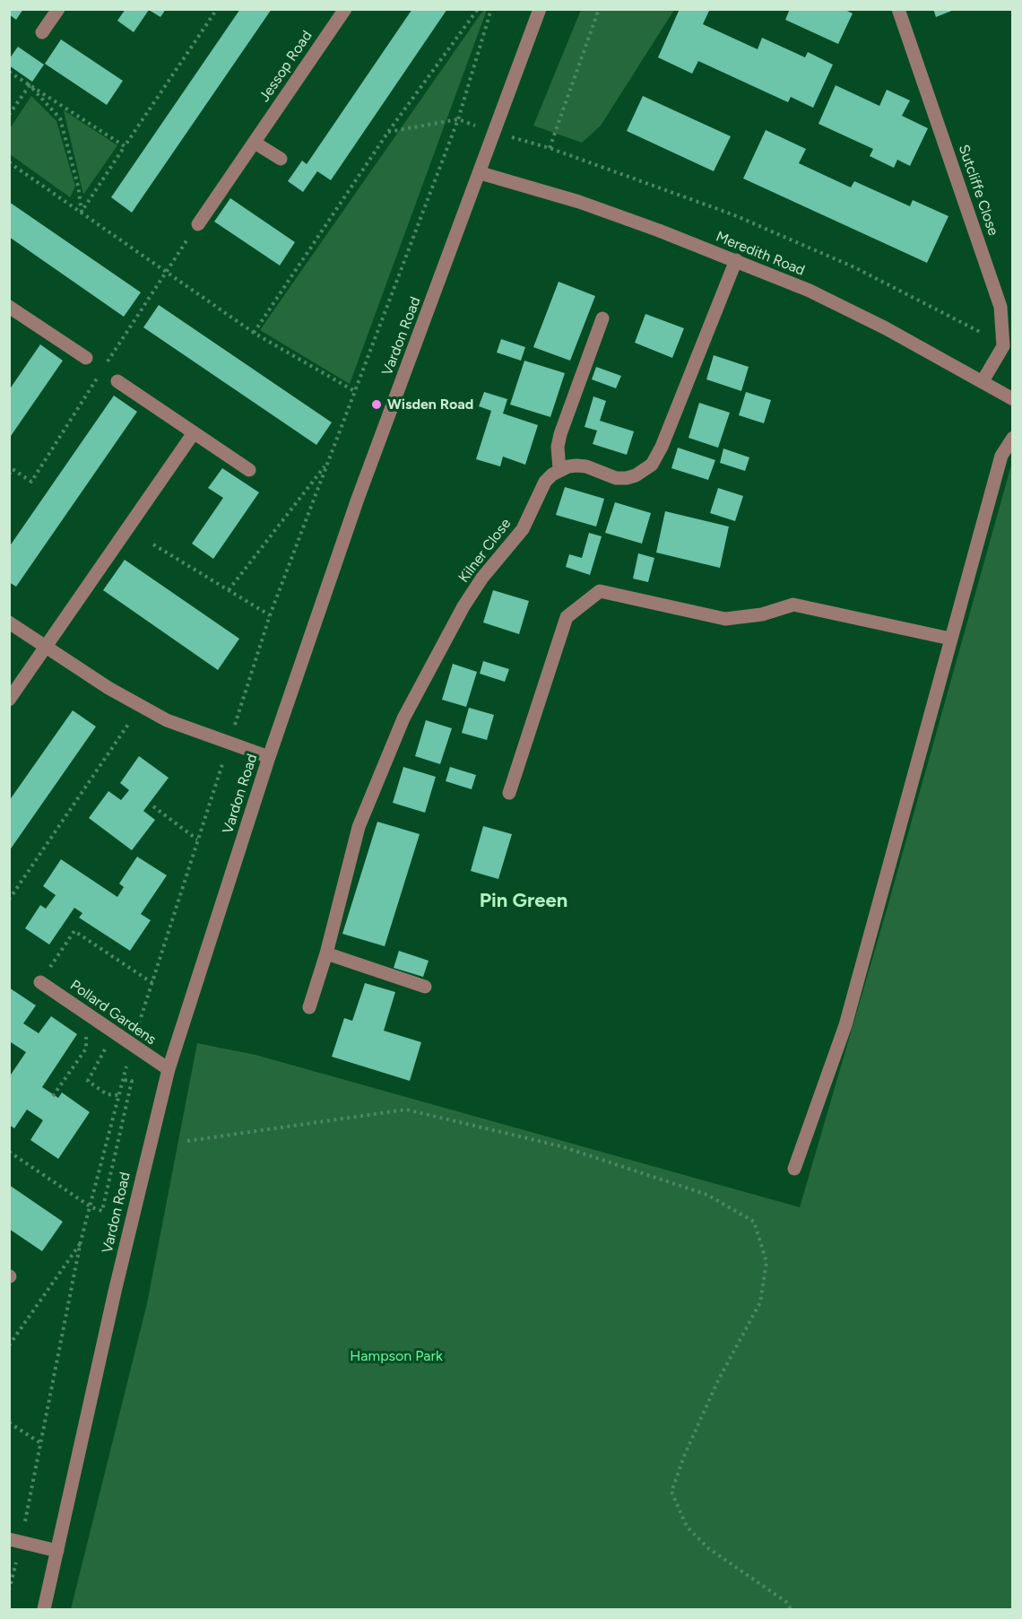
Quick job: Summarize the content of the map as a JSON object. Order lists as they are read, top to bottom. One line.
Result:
{"streets":{"street":["Jessop Road","Sutcliffe Close","Meredith Road","Vardon Road","Kilner Close","Pollard Gardens"]},"crossings":[["Meredith Road","Vardon Road"],["Vardon Road","Pollard Gardens"]],"districts":["Pin Green"],"parks":["Hampson Park"],"places":["Wisden Road"]}
